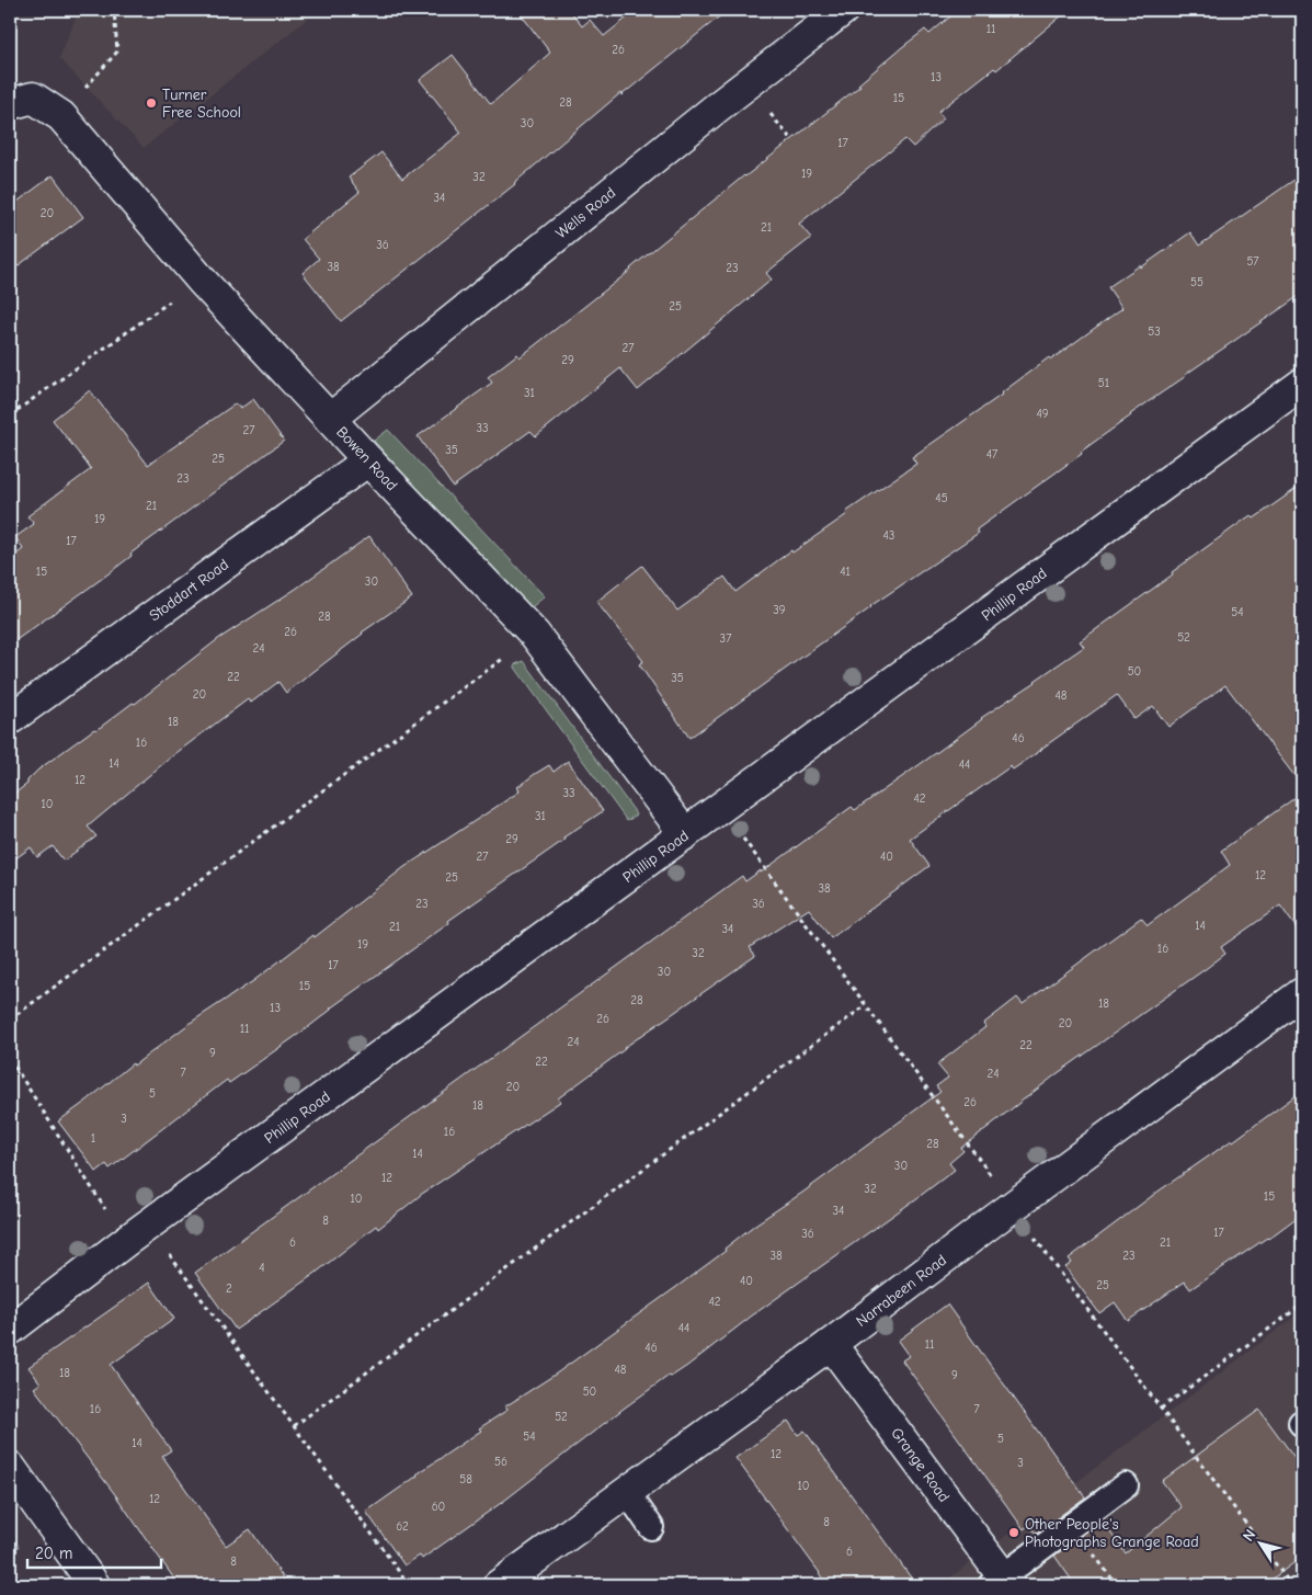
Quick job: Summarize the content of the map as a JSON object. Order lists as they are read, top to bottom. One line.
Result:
{"streets":{"street":["Wells Road","Bowen Road","Stoddart Road","Phillip Road","Narrabeen Road","Grange Road"]},"crossings":[["Wells Road","Bowen Road"],["Bowen Road","Stoddart Road"],["Bowen Road","Phillip Road"],["Narrabeen Road","Grange Road"]],"places":["Turner Free School","Other People's Photographs Grange Road"],"house_numbers":["11","26","13","15","28","30","17","19","32","34","20","21","36","57","38","23","55","25","53","27","29","51","31","49","33","27","35","47","25","23","45","21","19","43","17","15","41","30","39","54","28","26","52","37","24","50","22","35","20","48","18","46","16","14","44","12","33","42","10","31","29","27","40","12","25","38","23","36","14","21","34","19","16","32","17","30","15","28","18","13","26","20","11","24","22","9","22","7","24","20","5","26","18","3","16","1","28","14","30","12","32","15","10","34","8","17","36","6","21","38","23","4","40","25","2","42","44","11","46","48","18","9","50","16","7","52","54","5","14","12","56","3","58","10","12","60","8","62","6","8"],"scale_bar":"20 m","north":"top left"}
